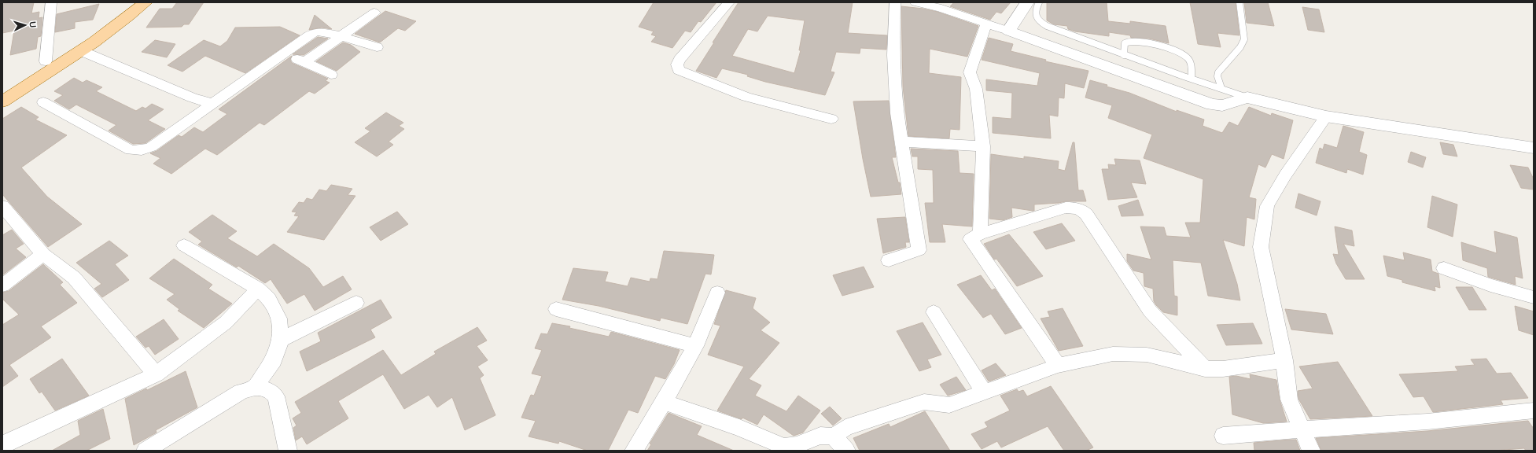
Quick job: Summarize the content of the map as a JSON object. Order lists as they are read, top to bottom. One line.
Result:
{"north":"right"}
